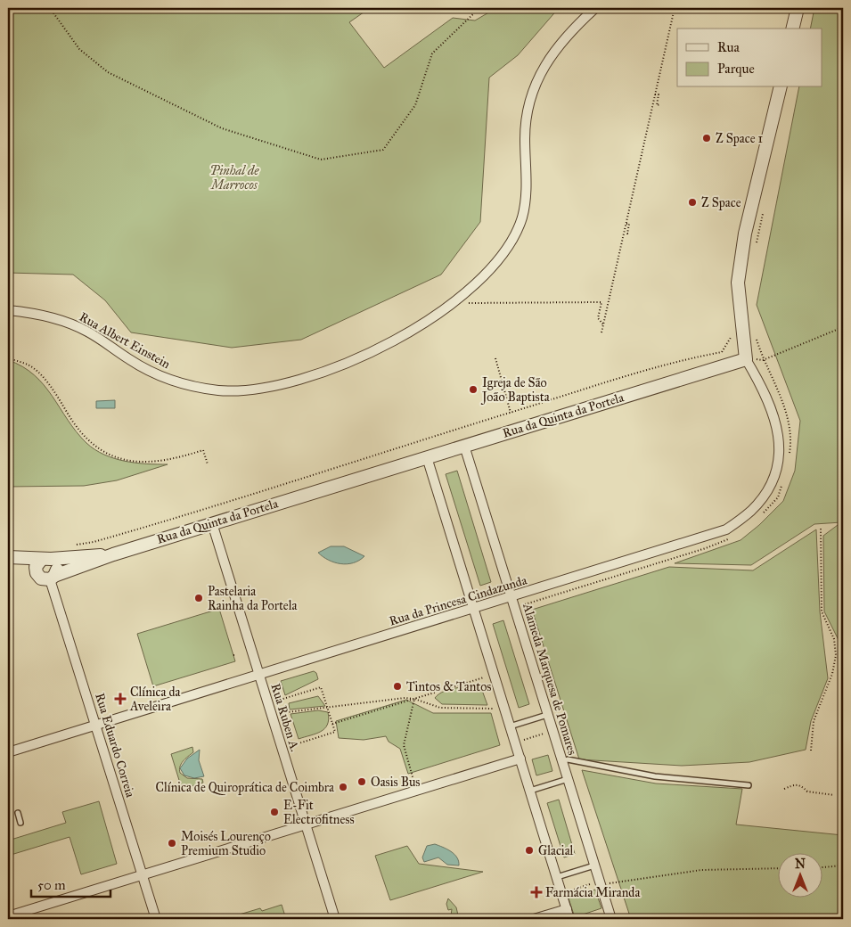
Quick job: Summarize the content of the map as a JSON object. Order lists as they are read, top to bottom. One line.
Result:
{"streets":{"street":["Rua Albert Einstein","Rua da Quinta da Portela","Rua da Princesa Cindazunda","Alameda Marquesa de Pomares","Rua Ruben A.","Rua Eduardo Correia"]},"crossings":[["Rua da Quinta da Portela","Rua da Princesa Cindazunda"],["Rua da Quinta da Portela","Alameda Marquesa de Pomares"],["Rua da Quinta da Portela","Rua Ruben A."],["Rua da Quinta da Portela","Rua Eduardo Correia"],["Rua da Princesa Cindazunda","Alameda Marquesa de Pomares"],["Rua da Princesa Cindazunda","Rua Ruben A."],["Rua da Princesa Cindazunda","Rua Eduardo Correia"]],"parks":["Pinhal de Marrocos"],"places":{"other":["Z Space 1","Z Space","Igreja de São João Baptista","Pastelaria Rainha da Portela","Tintos & Tantos","Oasis Bus","Clínica de Quiroprática de Coimbra","E-Fit Electrofitness","Moisés Lourenço Premium Studio","Glacial"],"health":["Clínica da Aveleira","Farmácia Miranda"]},"legend":["Rua","Parque"],"scale_bar":"50 m","north":"top"}
